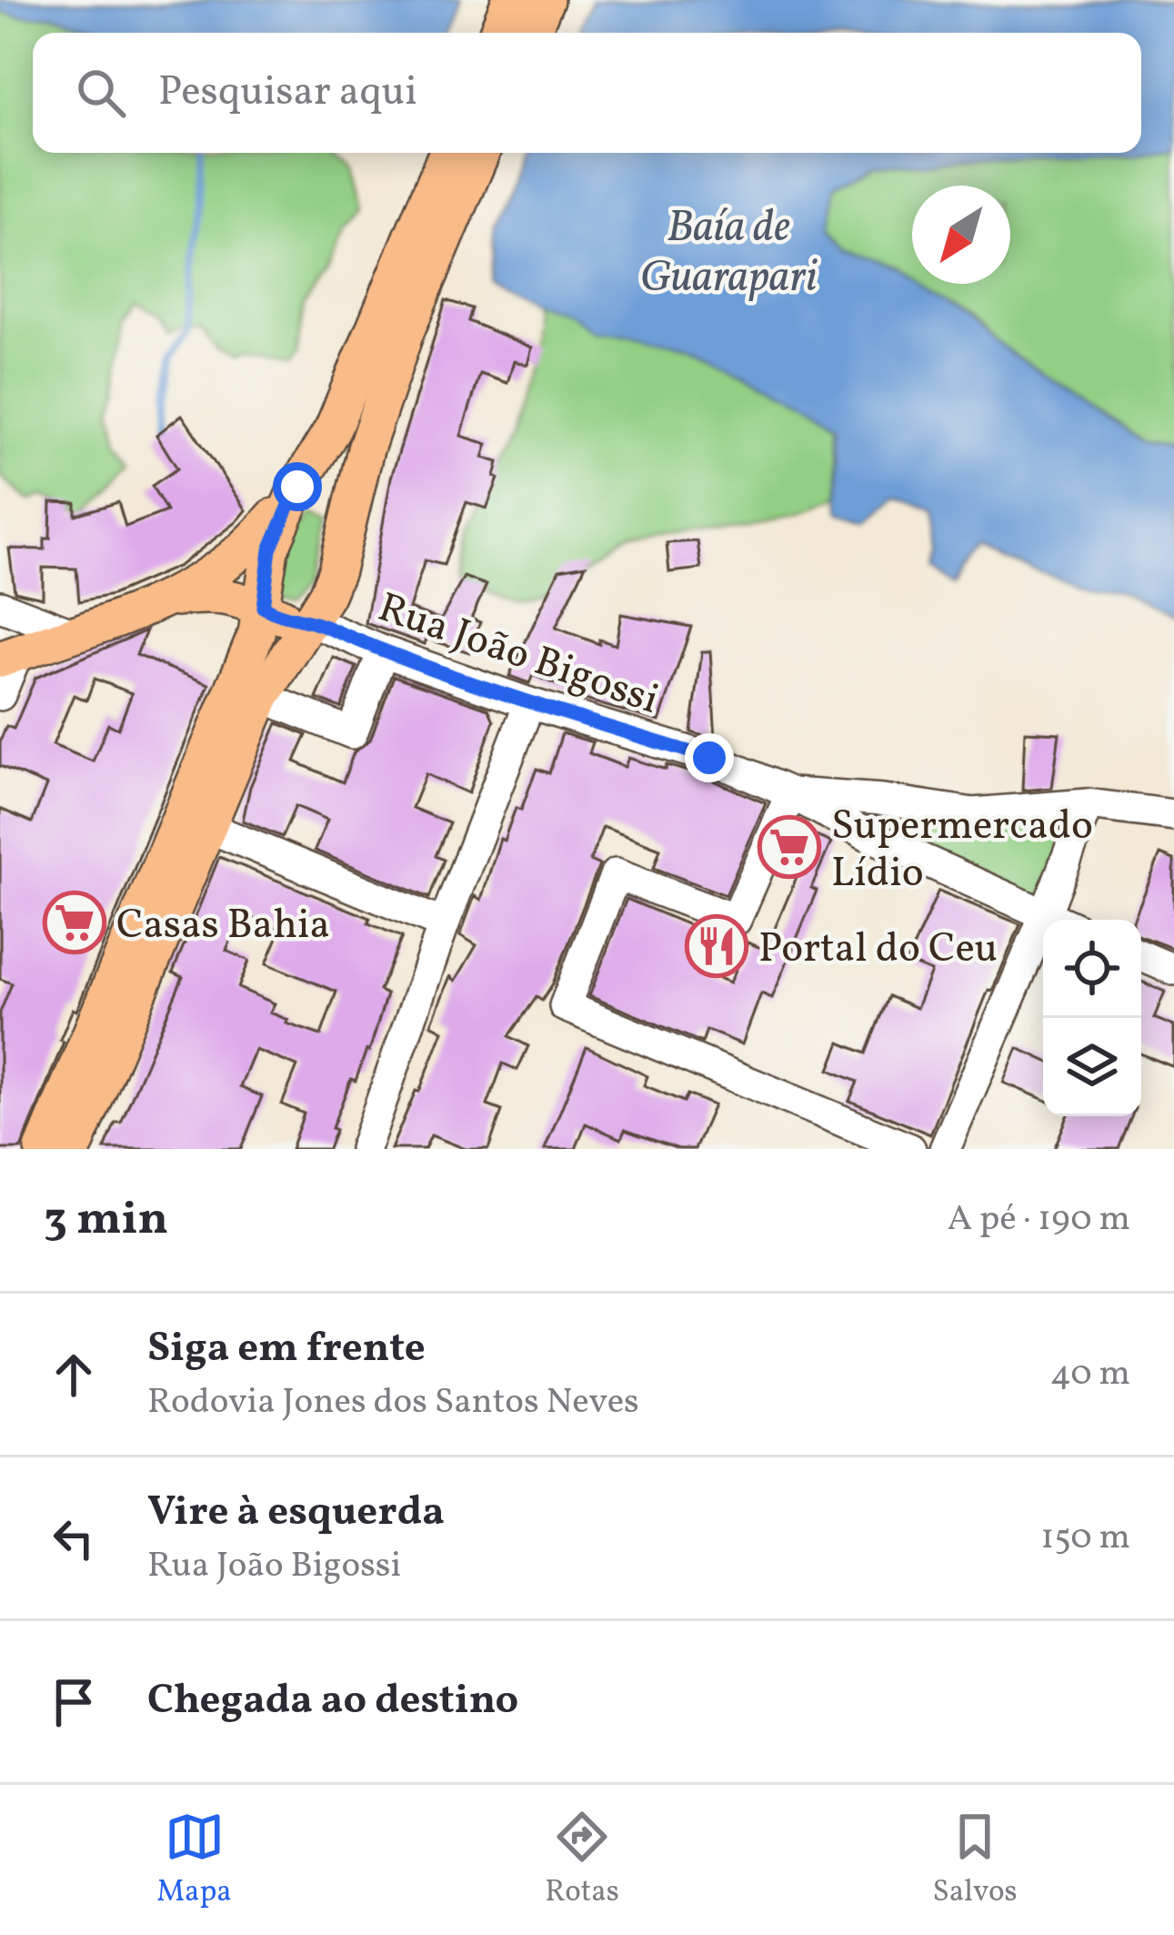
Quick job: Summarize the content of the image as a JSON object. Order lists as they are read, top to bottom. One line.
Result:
{"streets":{"street":["Rua João Bigossi"]},"water":["Baía de Guarapari"],"places":{"supermarket":["Supermercado Lídio","Casas Bahia"],"restaurant":["Portal do Ceu"]},"north":"bottom left","page":{"search":"Pesquisar aqui","heading":["3 min","A pé · 190 m"],"list":[["Siga em frente","Rodovia Jones dos Santos Neves","40 m"],["Vire à esquerda","Rua João Bigossi","150 m"],"Chegada ao destino"],"nav":["Mapa","Rotas","Salvos"]}}
